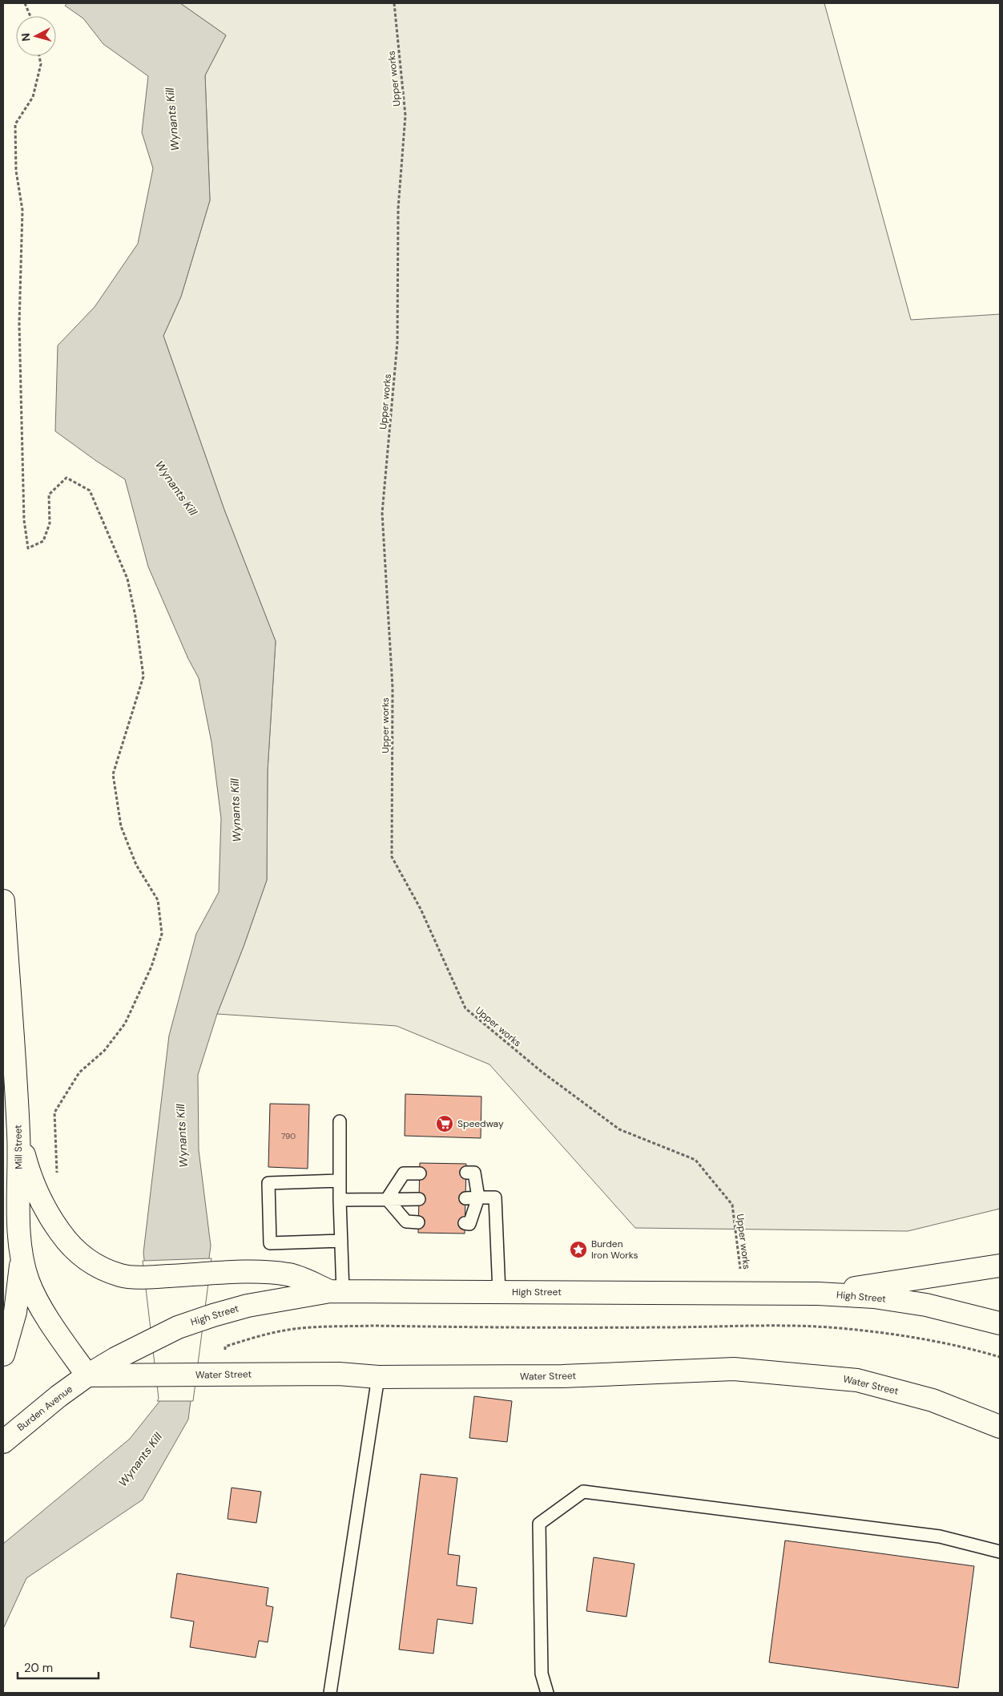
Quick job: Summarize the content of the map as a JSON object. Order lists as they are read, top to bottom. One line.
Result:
{"streets":{"main road":["Mill Street","High Street","Water Street","Burden Avenue"],"path":["Upper works"]},"crossings":[["Upper works","High Street"],["Mill Street","High Street"],["Mill Street","Water Street"],["Mill Street","Burden Avenue"],["High Street","Water Street"],["High Street","Burden Avenue"],["Water Street","Burden Avenue"]],"water":["Wynants Kill"],"places":{"supermarket":["Speedway"],"place":["Burden Iron Works"]},"house_numbers":["790"],"scale_bar":"20 m","north":"left"}
